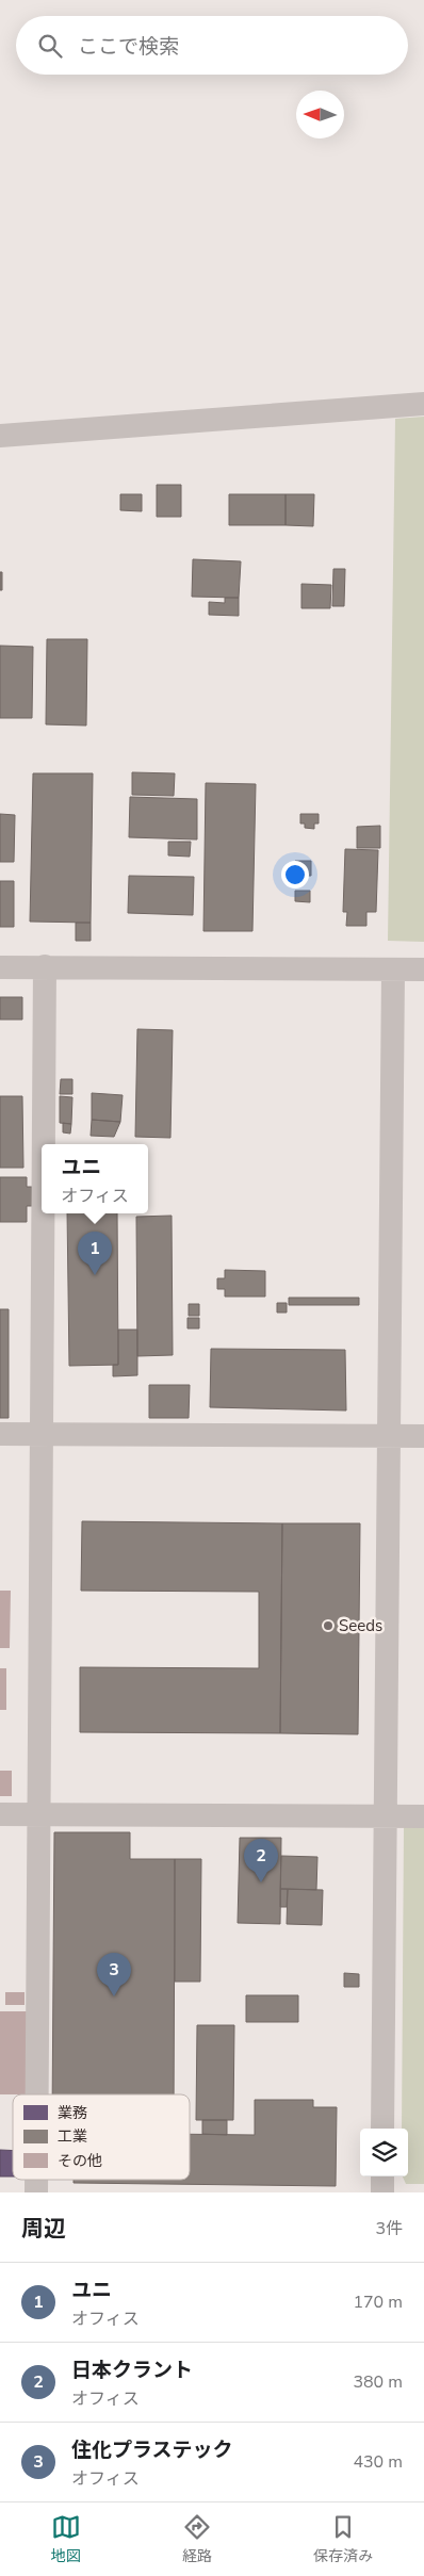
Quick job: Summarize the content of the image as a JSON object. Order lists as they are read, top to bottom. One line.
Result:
{"places":["Seeds"],"legend":["業務","工業","その他"],"north":"left","page":{"search":"ここで検索","popup":["ユニ","オフィス"],"pins":["1","2","3"],"heading":["周辺","3件"],"list":[{"mark":"1","name":"ユニ","note":"オフィス","value":"170 m"},{"mark":"2","name":"日本クラント","note":"オフィス","value":"380 m"},{"mark":"3","name":"住化プラステック","note":"オフィス","value":"430 m"}],"nav":["地図","経路","保存済み"]}}
